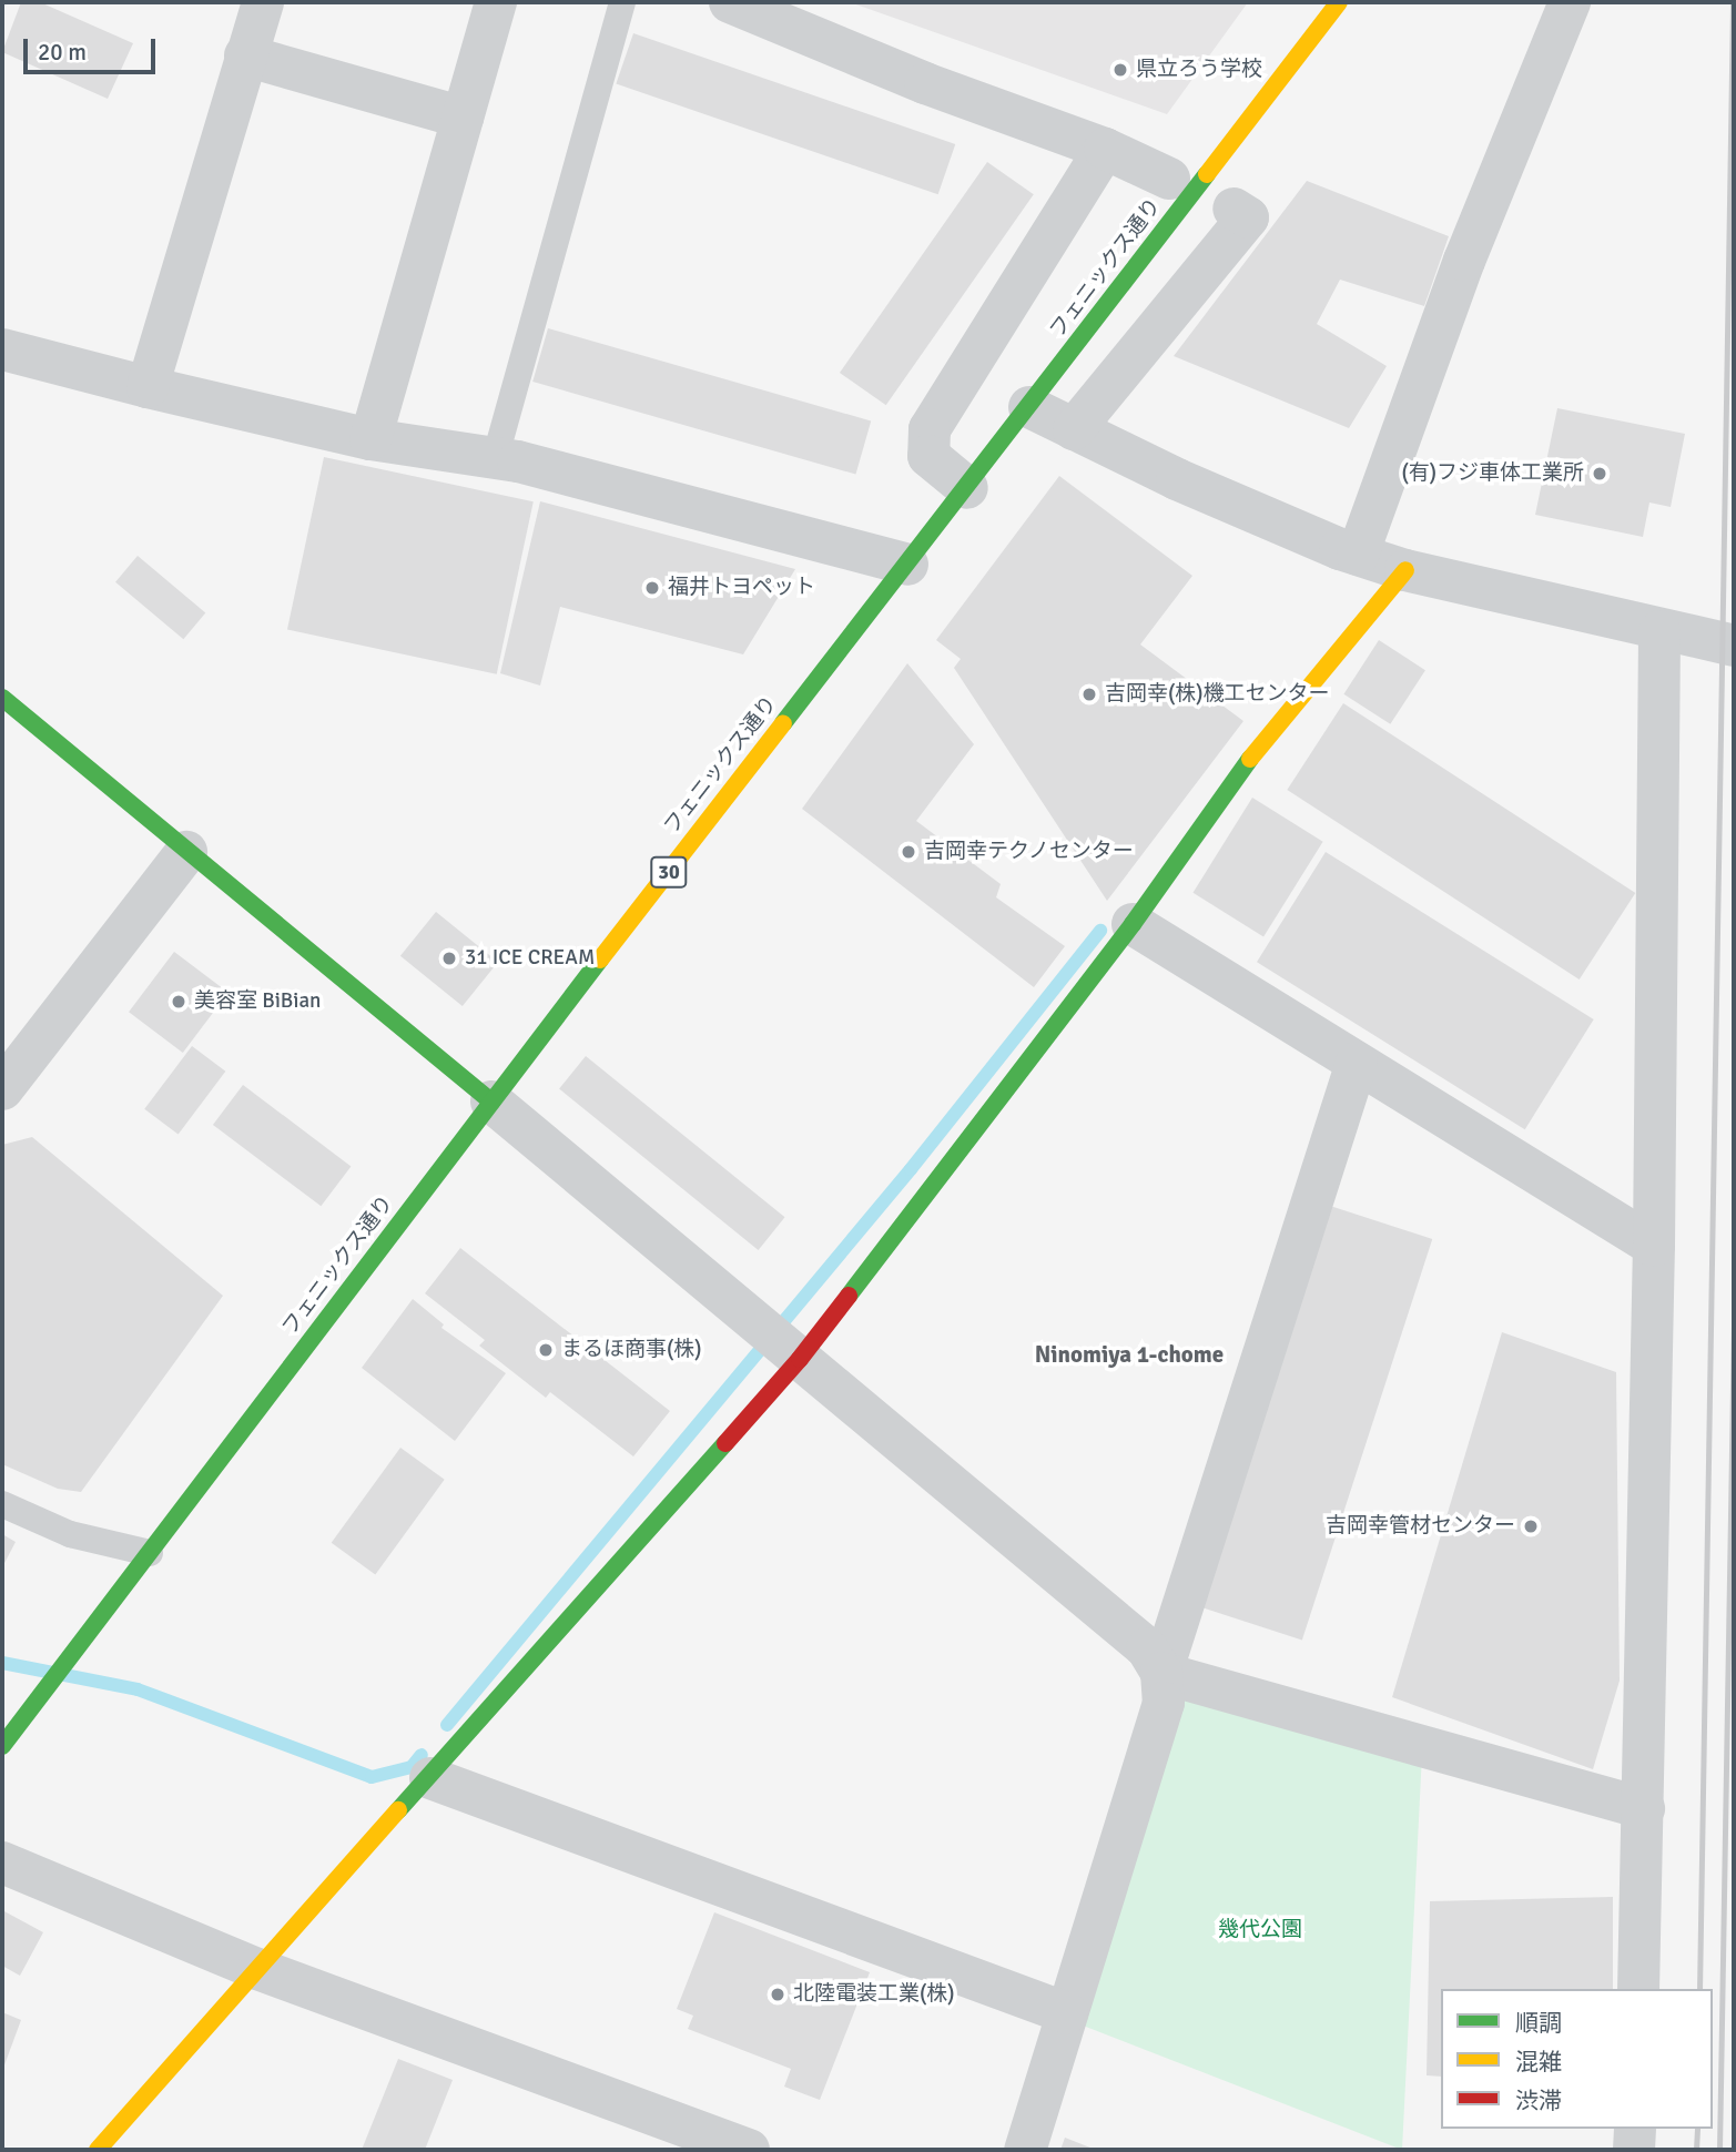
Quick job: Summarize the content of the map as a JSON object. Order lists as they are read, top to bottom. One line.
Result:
{"streets":{"street":["フェニックス通り","30"]},"districts":["Ninomiya 1-chome"],"parks":["幾代公園"],"places":["県立ろう学校","(有)フジ車体工業所","福井トヨペット","吉岡幸(株)機工センター","吉岡幸テクノセンター","31 ICE CREAM","美容室 BiBian","まるほ商事(株)","吉岡幸管材センター","北陸電装工業(株)"],"legend":["順調","混雑","渋滞"],"scale_bar":"20 m"}
